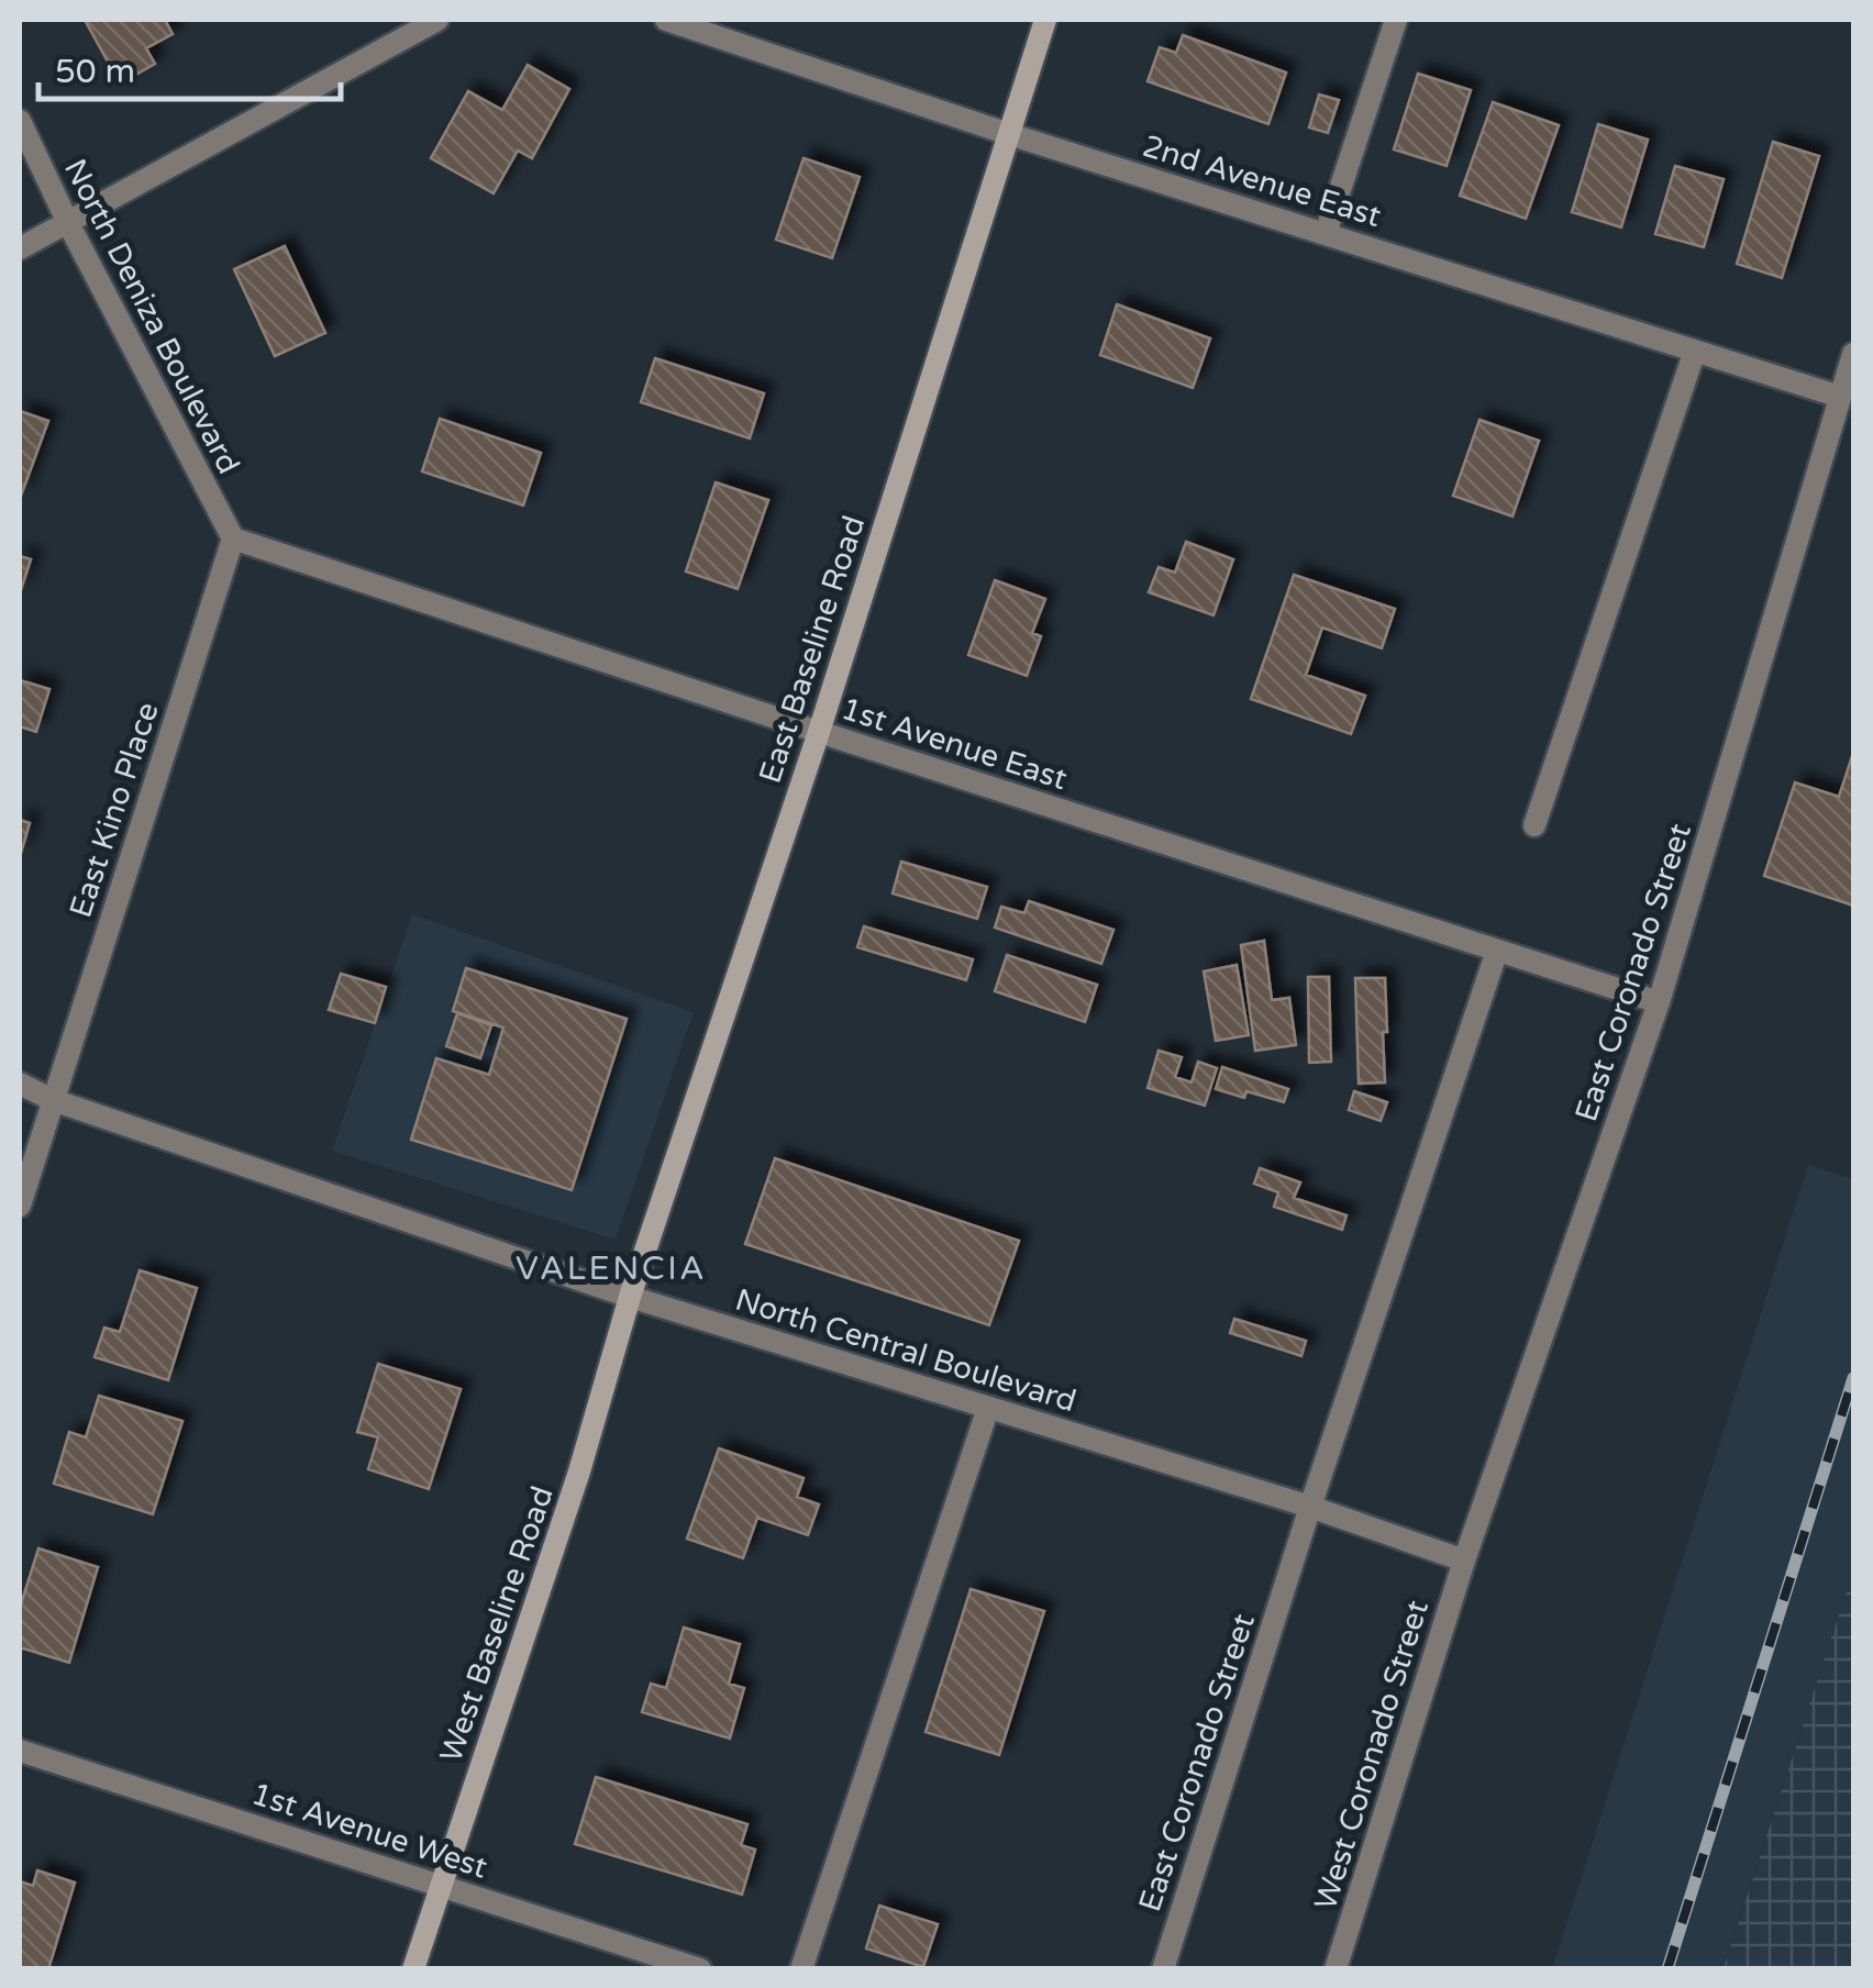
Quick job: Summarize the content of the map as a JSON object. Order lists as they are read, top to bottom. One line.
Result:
{"streets":{"main road":["East Baseline Road","West Baseline Road"],"street":["2nd Avenue East","North Deniza Boulevard","1st Avenue East","East Kino Place","East Coronado Street","North Central Boulevard","West Coronado Street","1st Avenue West"]},"crossings":[["2nd Avenue East","East Baseline Road"],["2nd Avenue East","East Coronado Street"],["North Deniza Boulevard","1st Avenue East"],["North Deniza Boulevard","East Kino Place"],["East Baseline Road","1st Avenue East"],["East Baseline Road","North Central Boulevard"],["East Baseline Road","West Baseline Road"],["1st Avenue East","East Kino Place"],["1st Avenue East","East Coronado Street"],["East Kino Place","North Central Boulevard"],["East Coronado Street","North Central Boulevard"],["East Coronado Street","West Coronado Street"],["North Central Boulevard","West Baseline Road"],["North Central Boulevard","West Coronado Street"],["West Baseline Road","1st Avenue West"]],"districts":["VALENCIA"],"scale_bar":"50 m"}
